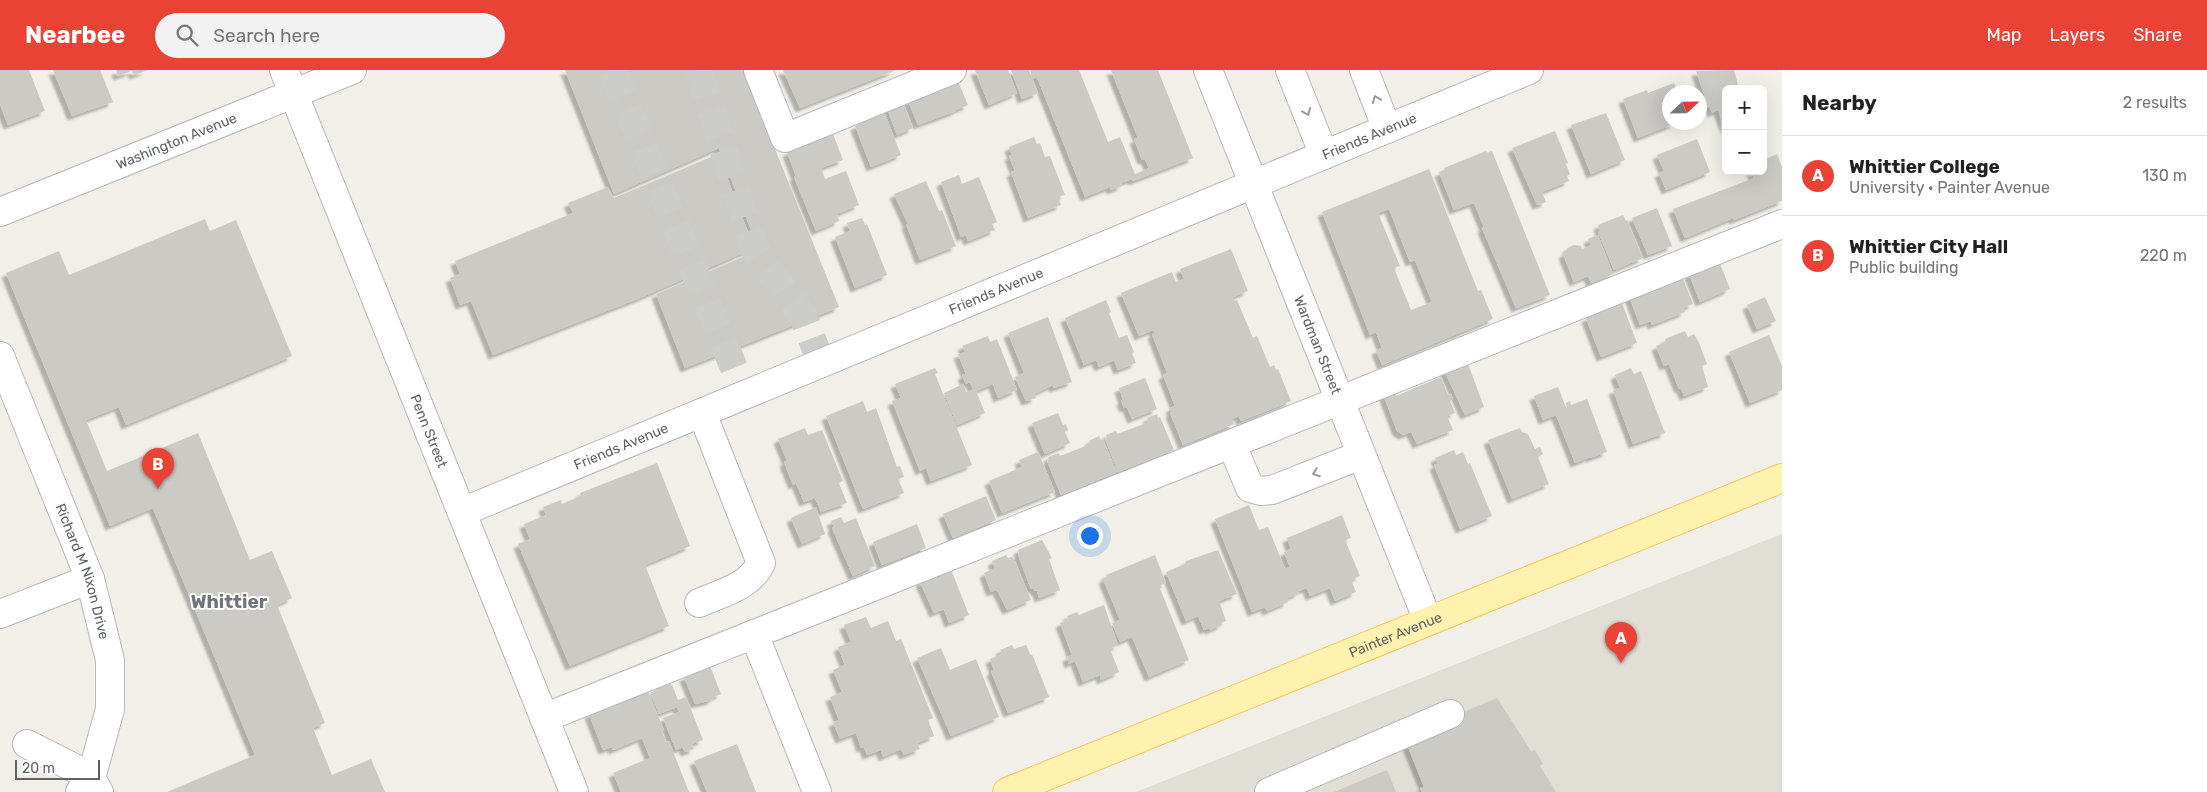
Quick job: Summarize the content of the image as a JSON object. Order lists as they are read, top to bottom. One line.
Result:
{"streets":{"main road":["Painter Avenue"],"street":["Friends Avenue","Washington Avenue","Wardman Street","Penn Street","Richard M Nixon Drive"]},"crossings":[["Friends Avenue","Wardman Street"],["Friends Avenue","Penn Street"],["Washington Avenue","Penn Street"],["Wardman Street","Painter Avenue"]],"districts":["Whittier"],"scale_bar":"20 m","north":"right","page":{"header":"Nearbee","search":"Search here","nav":["Map","Layers","Share"],"heading":["Nearby","2 results"],"map_buttons":["+","−"],"list":[{"mark":"A","name":"Whittier College","note":"University · Painter Avenue","value":"130 m"},{"mark":"B","name":"Whittier City Hall","note":"Public building","value":"220 m"}],"pins":["B","A"],"scale":"20 m"}}
